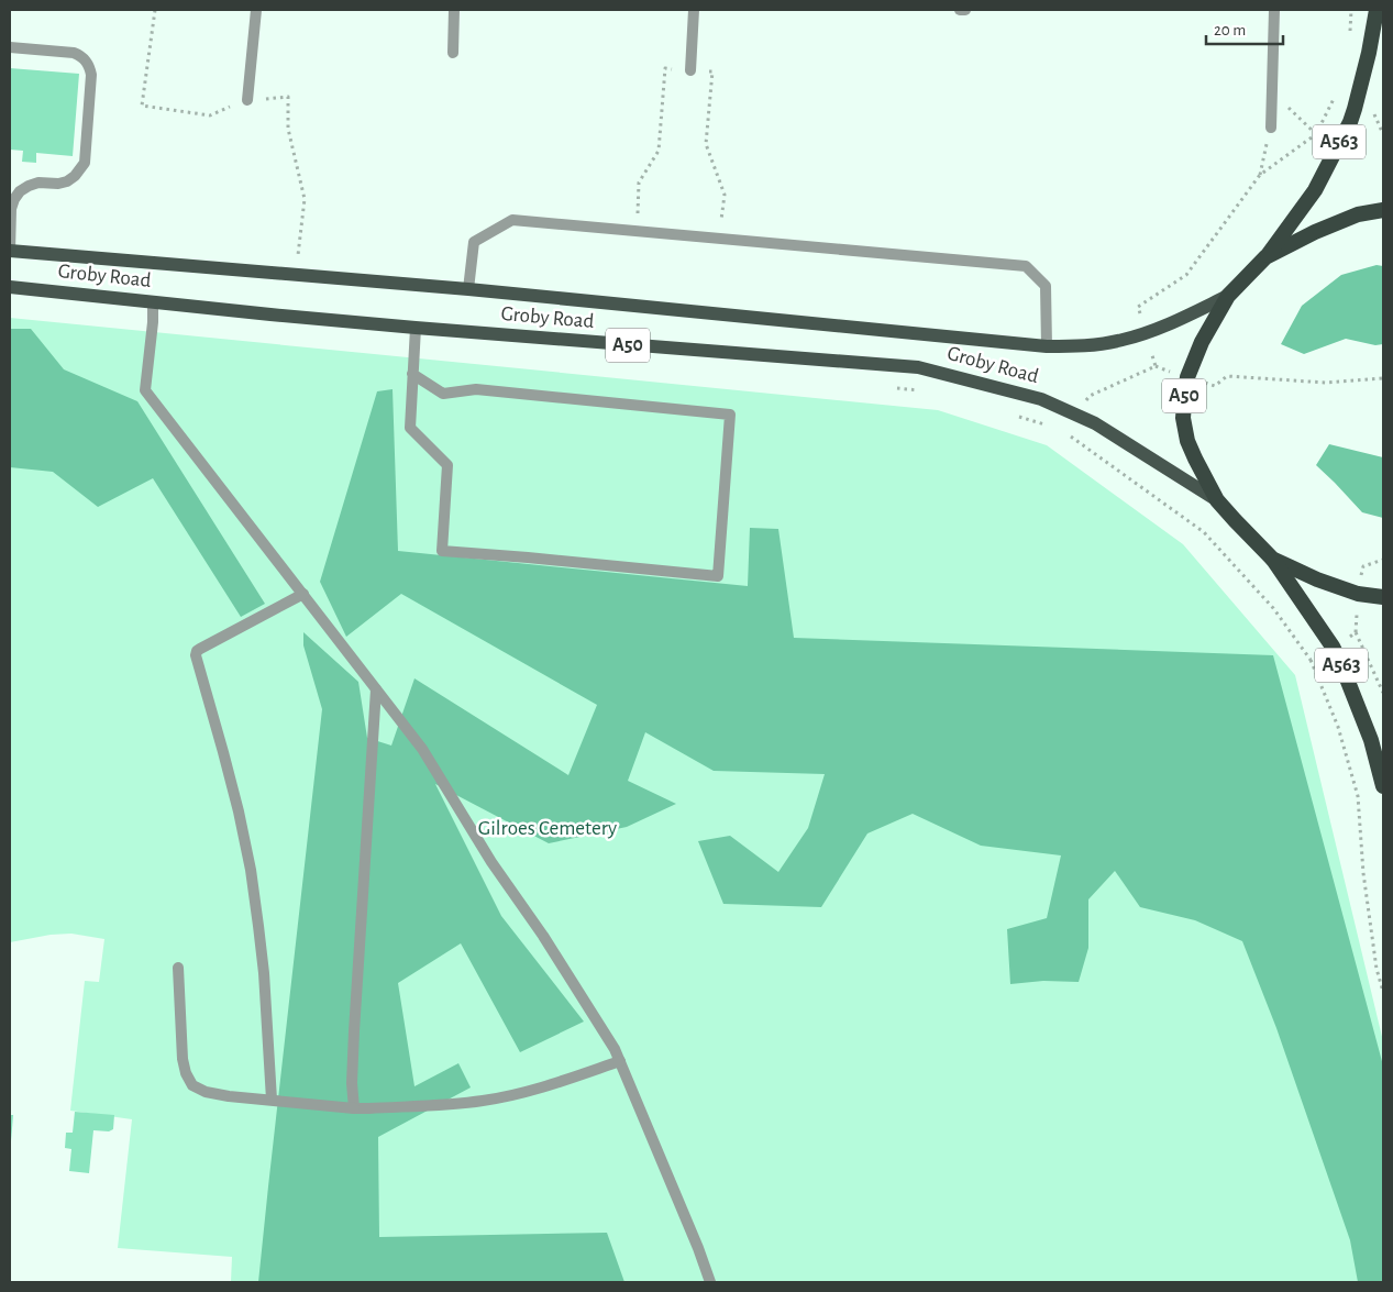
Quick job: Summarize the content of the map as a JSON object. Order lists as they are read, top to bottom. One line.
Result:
{"streets":{"highway":["A563","A50"],"main road":["Groby Road"]},"crossings":[["A563","A50"],["Groby Road","A50"]],"parks":["Gilroes Cemetery"],"scale_bar":"20 m"}
